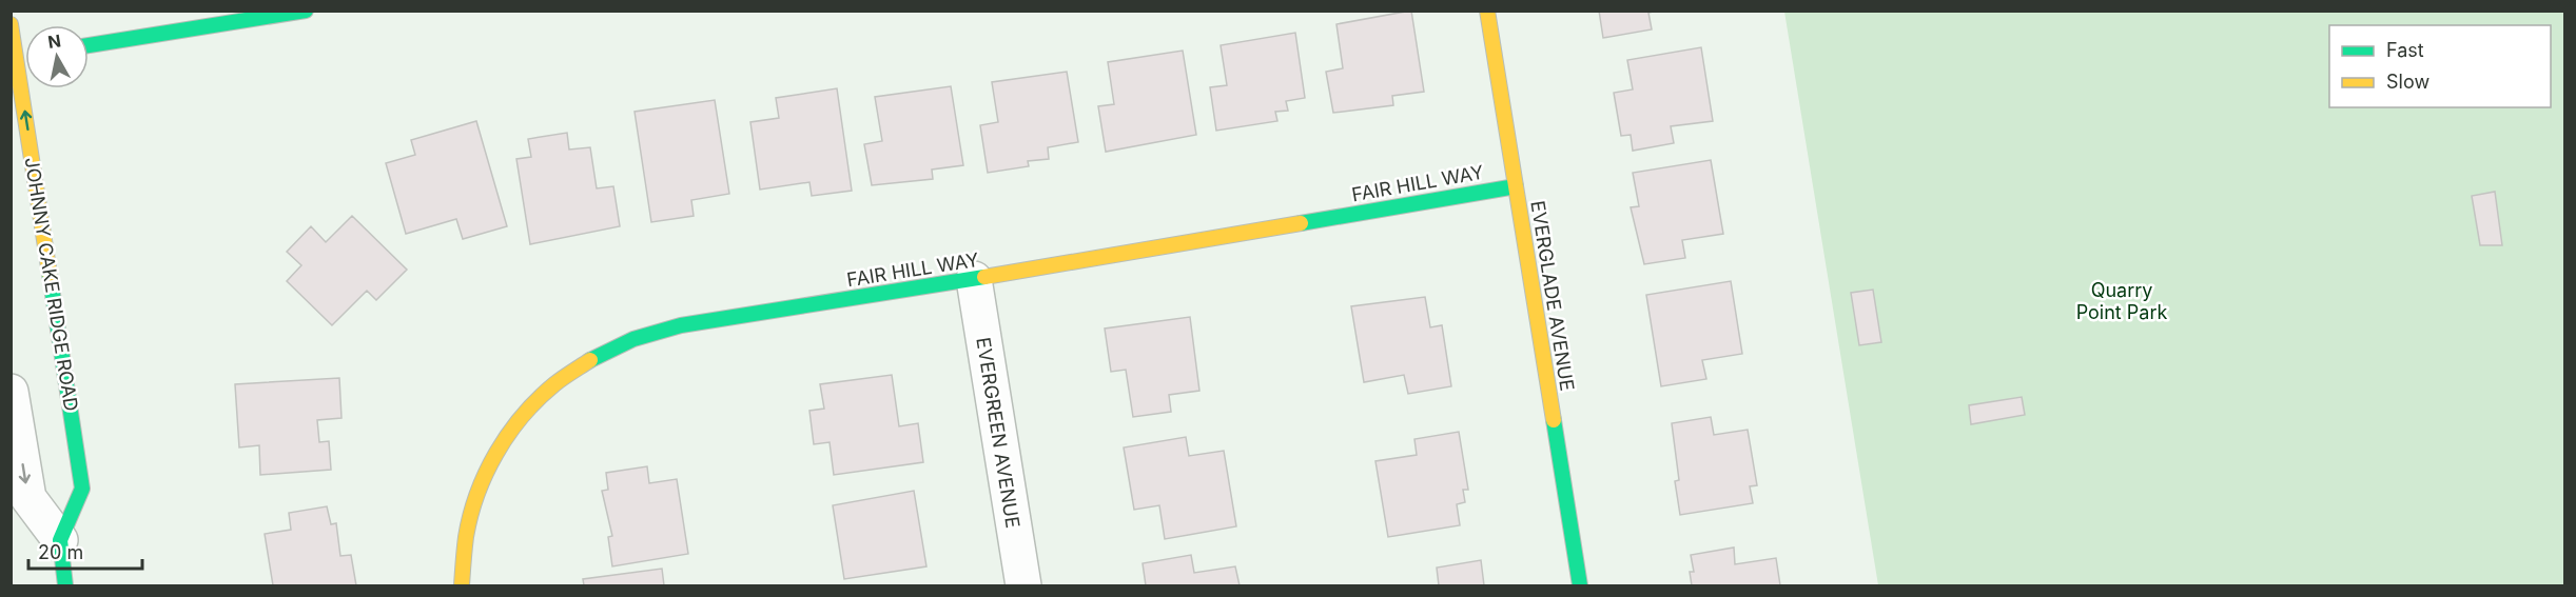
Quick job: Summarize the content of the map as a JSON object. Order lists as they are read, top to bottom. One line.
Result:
{"streets":{"street":["FAIR HILL WAY","JOHNNY CAKE RIDGE ROAD","EVERGLADE AVENUE","EVERGREEN AVENUE"]},"crossings":[["FAIR HILL WAY","EVERGLADE AVENUE"],["FAIR HILL WAY","EVERGREEN AVENUE"]],"parks":["Quarry Point Park"],"legend":["Fast","Slow"],"scale_bar":"20 m","north":"top"}
